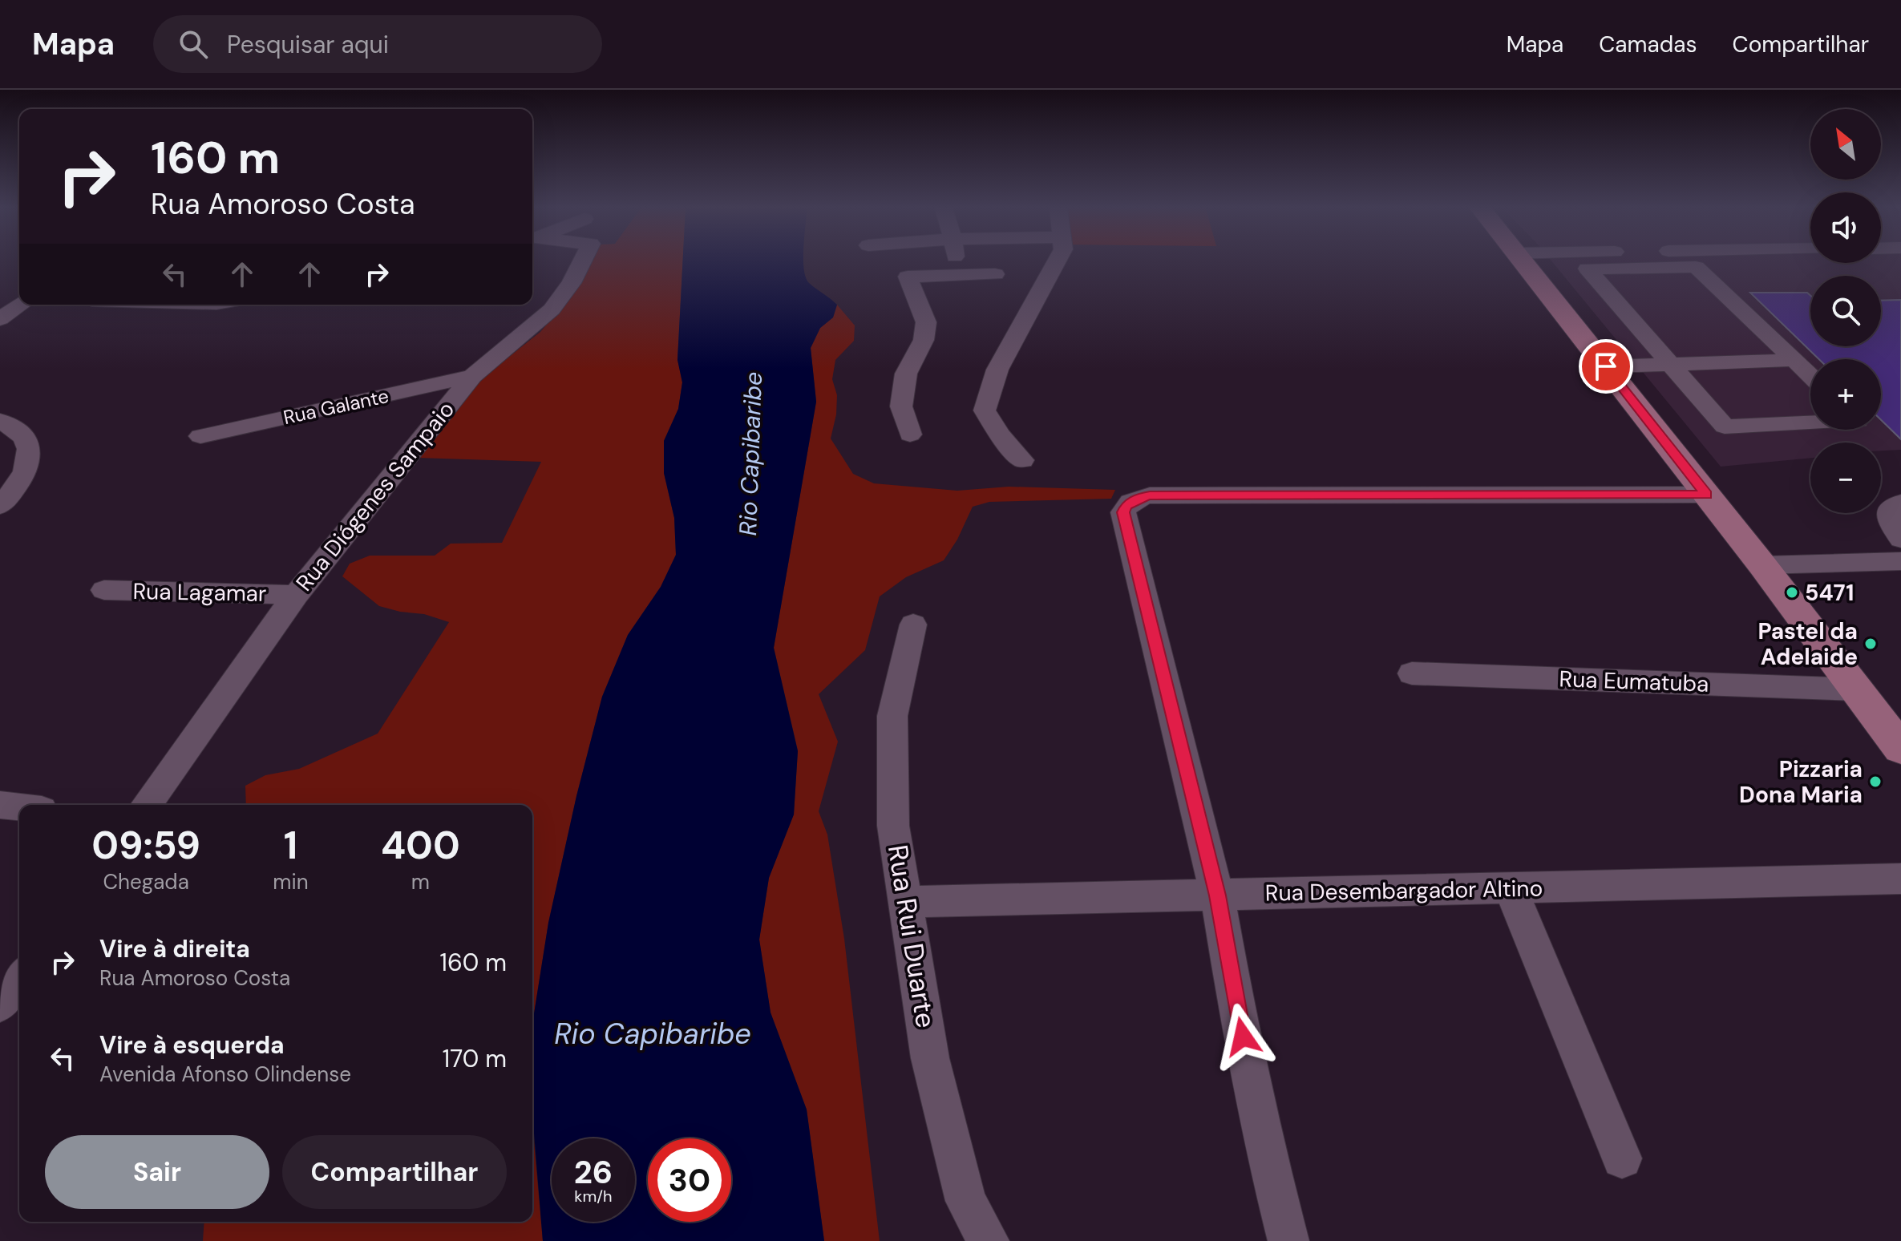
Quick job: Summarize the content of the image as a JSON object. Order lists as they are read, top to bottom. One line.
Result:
{"streets":{"street":["Rua Galante","Rua Diógenes Sampaio","Rua Lagamar","Rua Eumatuba","Rua Desembargador Altino","Rua Rui Duarte"]},"crossings":[["Rua Galante","Rua Diógenes Sampaio"],["Rua Diógenes Sampaio","Rua Lagamar"],["Rua Desembargador Altino","Rua Rui Duarte"]],"water":["Rio Capibaribe"],"places":["5471","Pastel da Adelaide","Pizzaria Dona Maria"],"north":"top left","page":{"header":"Mapa","search":"Pesquisar aqui","nav":["Mapa","Camadas","Compartilhar"],"map_buttons":["+","−"],"turn":["160 m","Rua Amoroso Costa"],"eta":["09:59","Chegada","1","min","400","m"],"list":[{"name":"Vire à direita","note":"Rua Amoroso Costa","value":"160 m"},{"name":"Vire à esquerda","note":"Avenida Afonso Olindense","value":"170 m"}],"buttons":["Sair","Compartilhar"],"speed":"26 km/h","limit":"30"}}
